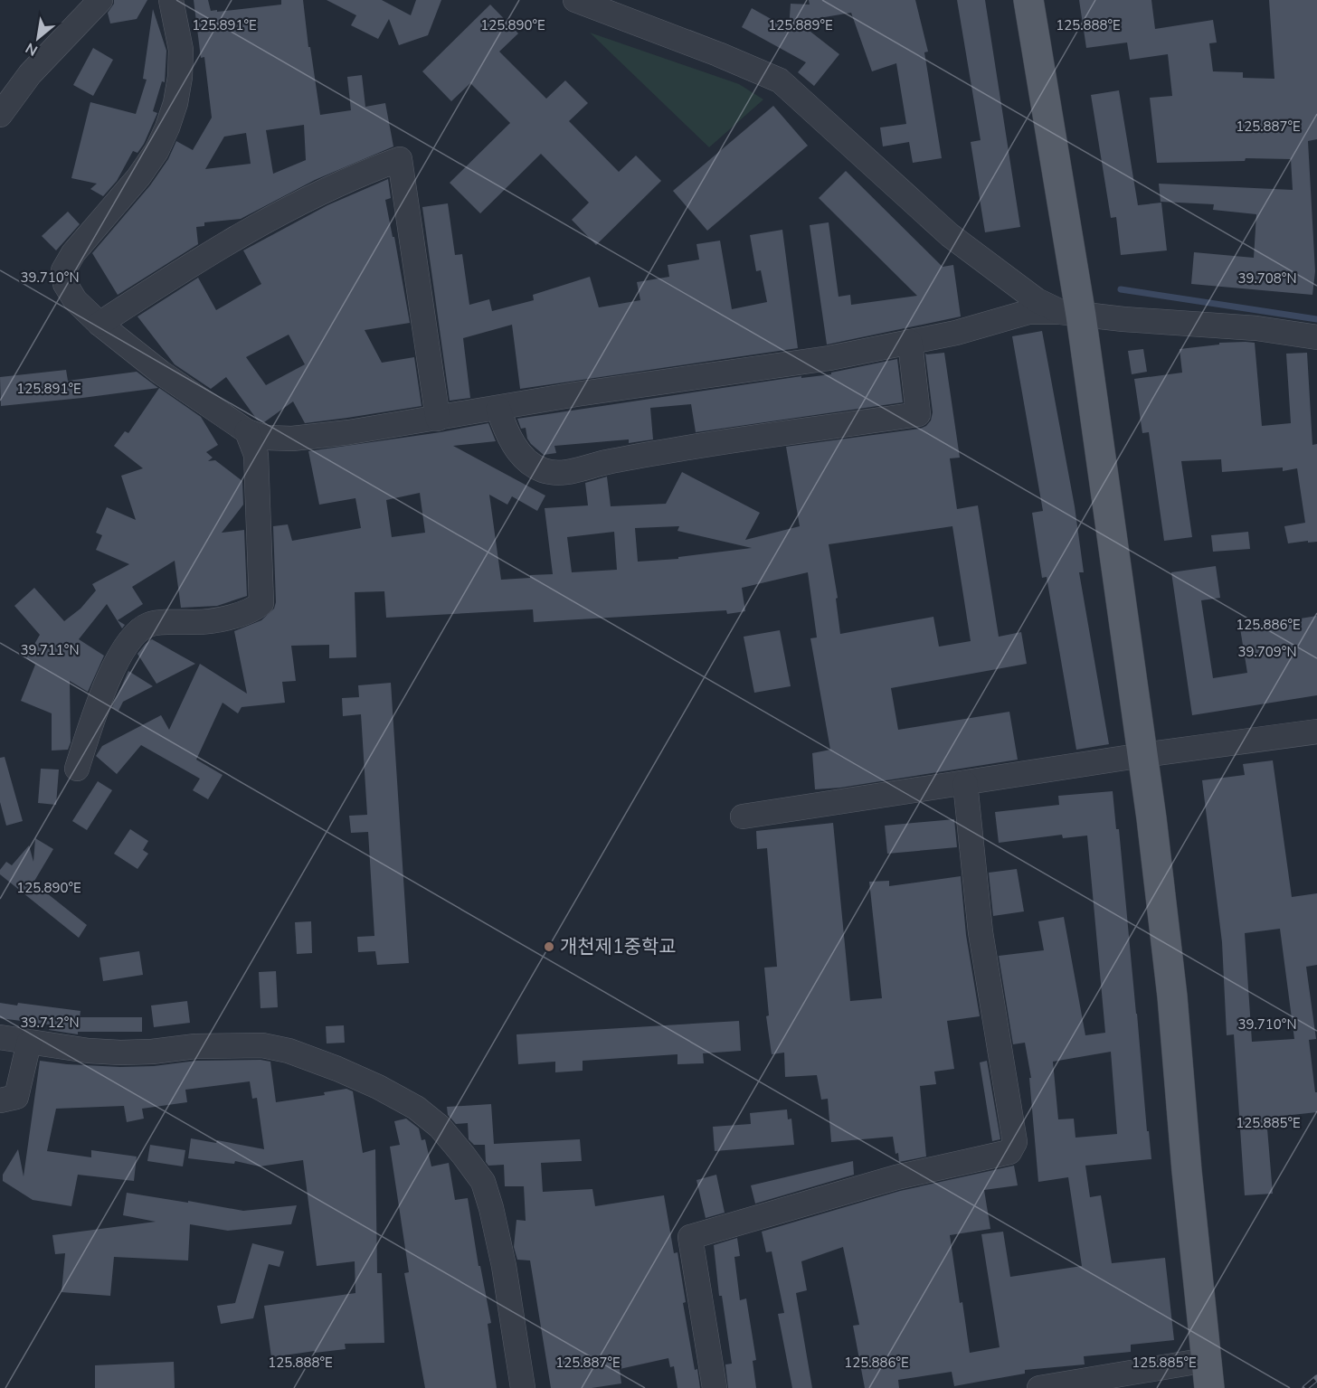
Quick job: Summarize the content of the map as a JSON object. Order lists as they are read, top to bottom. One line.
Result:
{"places":["개천제1중학교"],"north":"bottom left","coordinates":["125.891°E","125.890°E","125.889°E","125.888°E","125.887°E","39.710°N","39.708°N","125.886°E","39.711°N","39.709°N","39.712°N","125.885°E"]}
